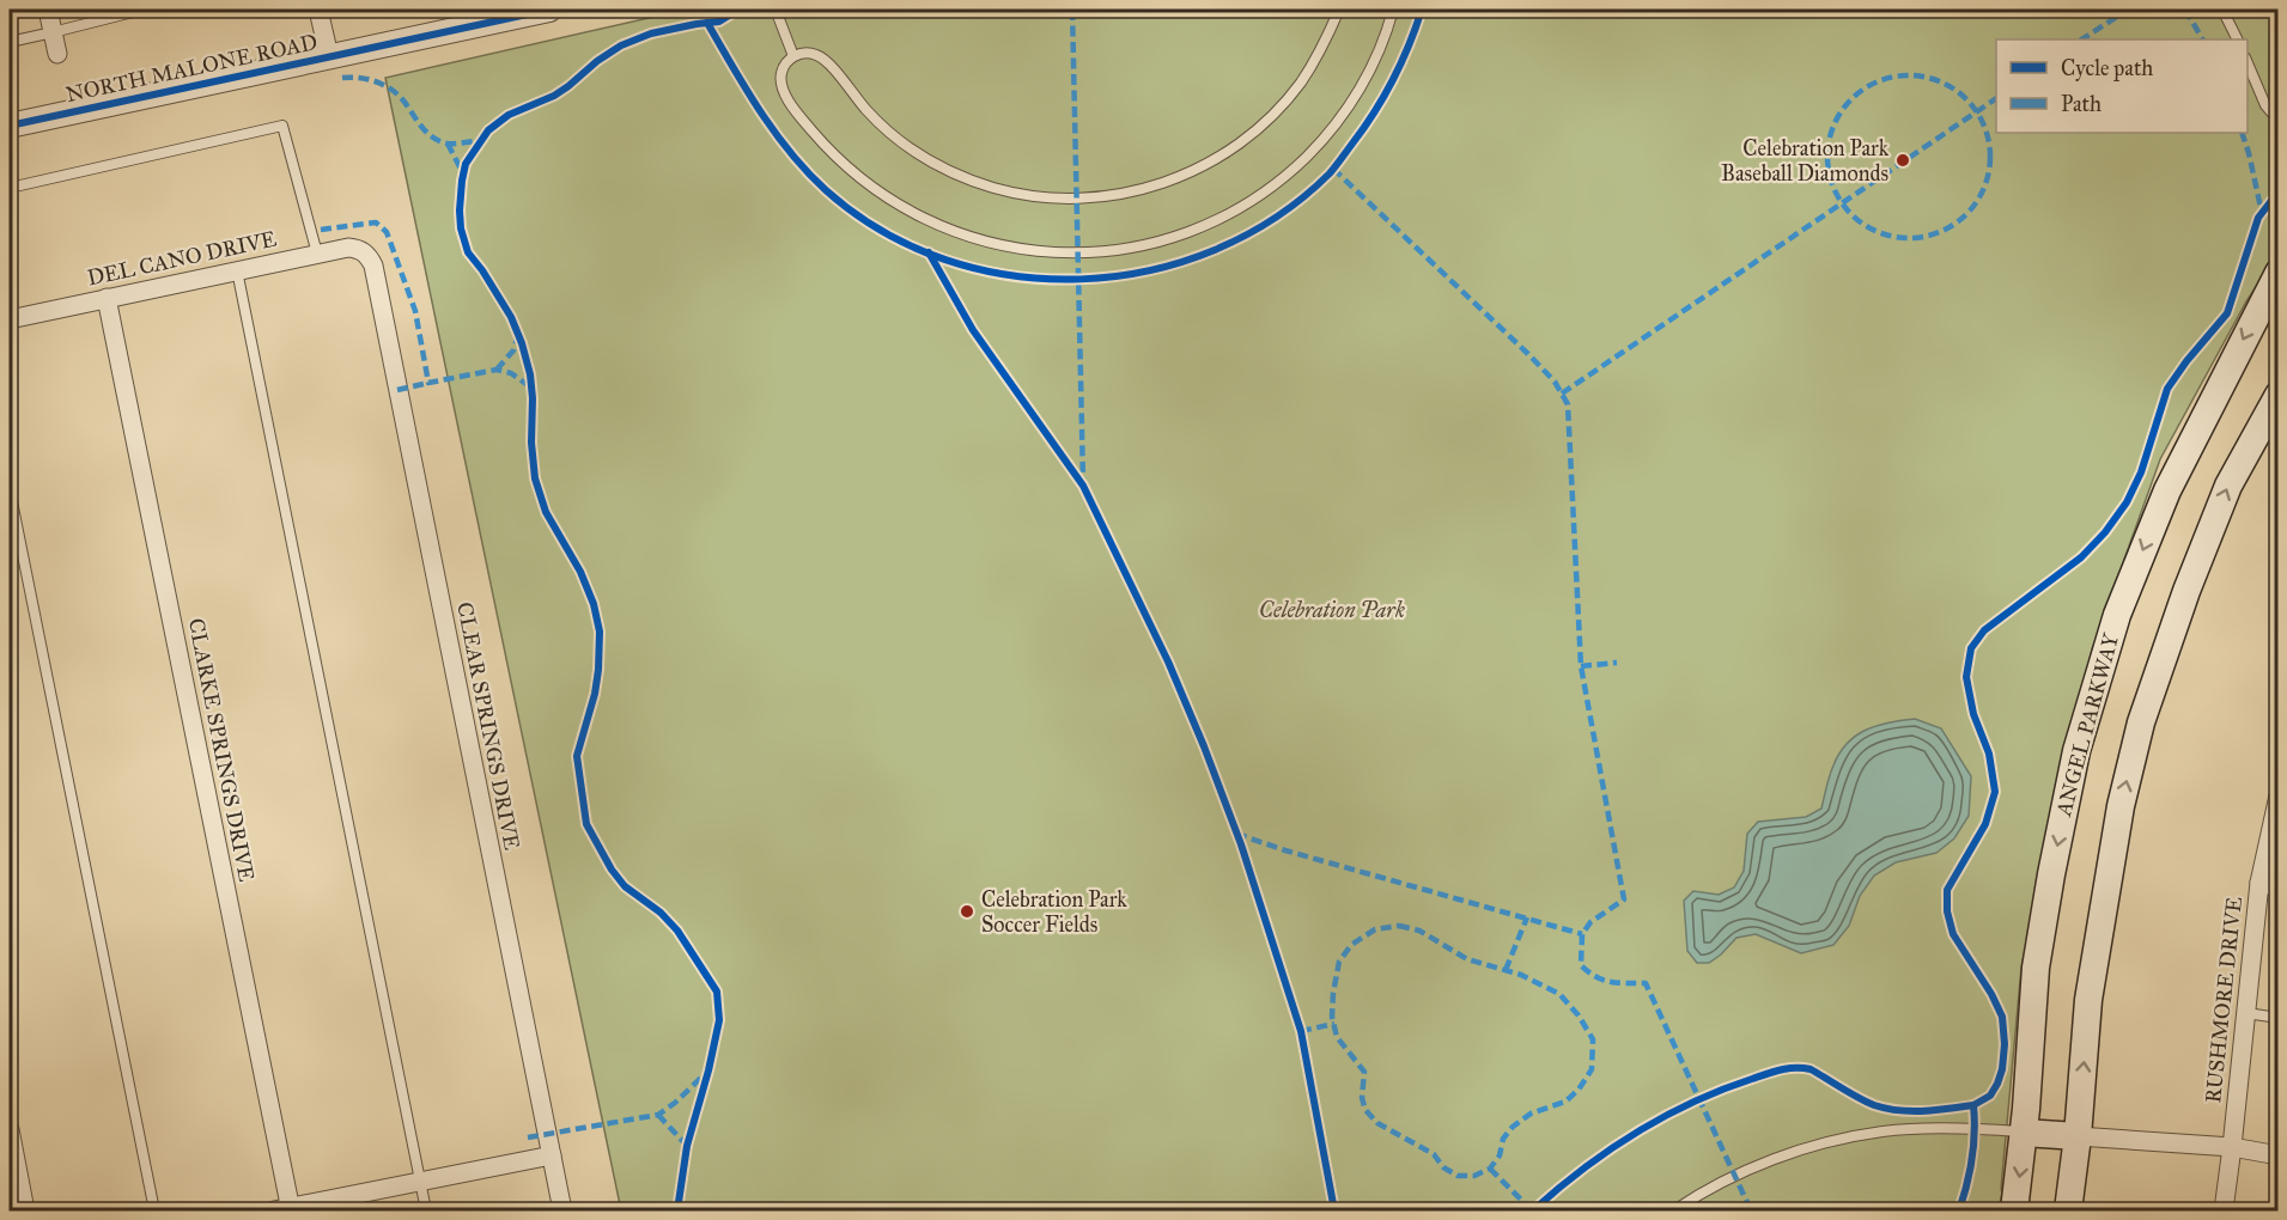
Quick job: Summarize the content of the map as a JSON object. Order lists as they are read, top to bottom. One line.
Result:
{"streets":{"main road":["ANGEL PARKWAY"],"street":["NORTH MALONE ROAD","DEL CANO DRIVE","CLEAR SPRINGS DRIVE","CLARKE SPRINGS DRIVE","RUSHMORE DRIVE"]},"crossings":[["DEL CANO DRIVE","CLEAR SPRINGS DRIVE"],["DEL CANO DRIVE","CLARKE SPRINGS DRIVE"]],"parks":["Celebration Park"],"places":["Celebration Park Baseball Diamonds","Celebration Park Soccer Fields"],"legend":["Cycle path","Path"]}
